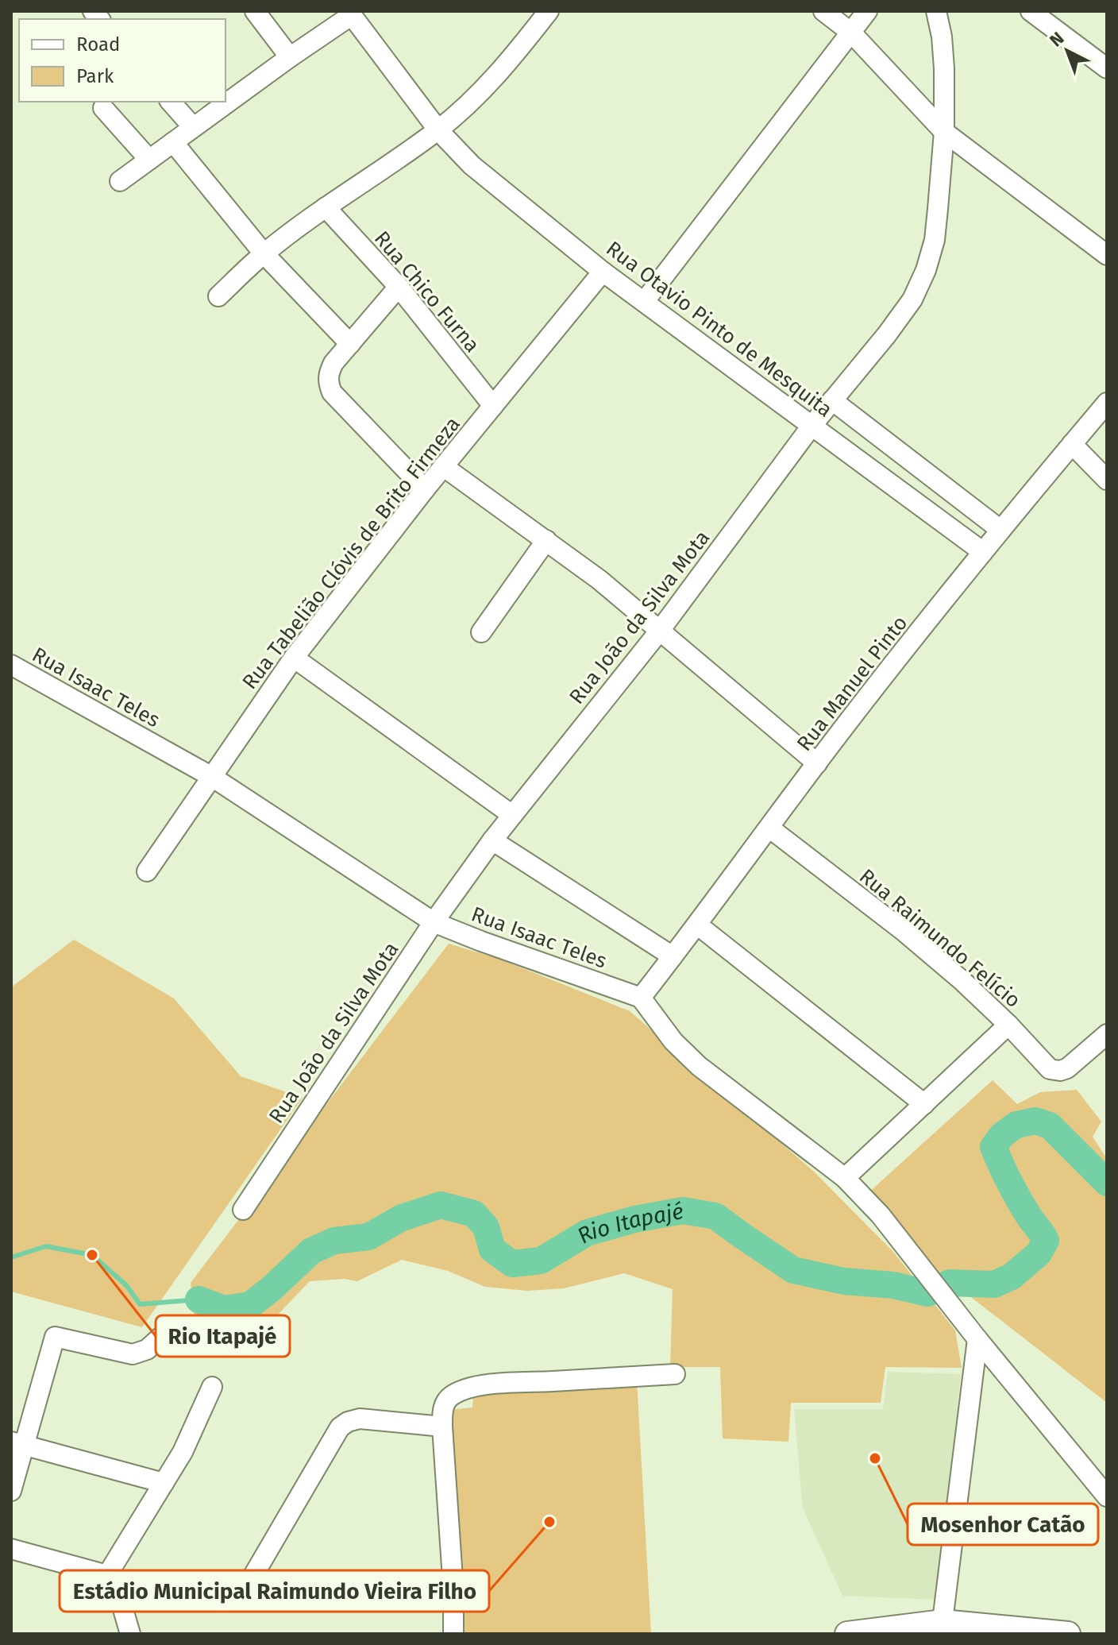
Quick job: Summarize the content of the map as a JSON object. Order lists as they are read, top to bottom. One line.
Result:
{"streets":{"street":["Rua Chico Furna","Rua Otavio Pinto de Mesquita","Rua Tabelião Clóvis de Brito Firmeza","Rua João da Silva Mota","Rua Manuel Pinto","Rua Isaac Teles","Rua Raimundo Felício"]},"crossings":[["Rua Chico Furna","Rua Tabelião Clóvis de Brito Firmeza"],["Rua Otavio Pinto de Mesquita","Rua Tabelião Clóvis de Brito Firmeza"],["Rua Otavio Pinto de Mesquita","Rua João da Silva Mota"],["Rua Otavio Pinto de Mesquita","Rua Manuel Pinto"],["Rua Tabelião Clóvis de Brito Firmeza","Rua Isaac Teles"],["Rua João da Silva Mota","Rua Isaac Teles"],["Rua Manuel Pinto","Rua Isaac Teles"],["Rua Manuel Pinto","Rua Raimundo Felício"]],"water":["Rio Itapajé"],"places":["Rio Itapajé","Mosenhor Catão","Estádio Municipal Raimundo Vieira Filho"],"legend":["Road","Park"],"north":"top left"}
